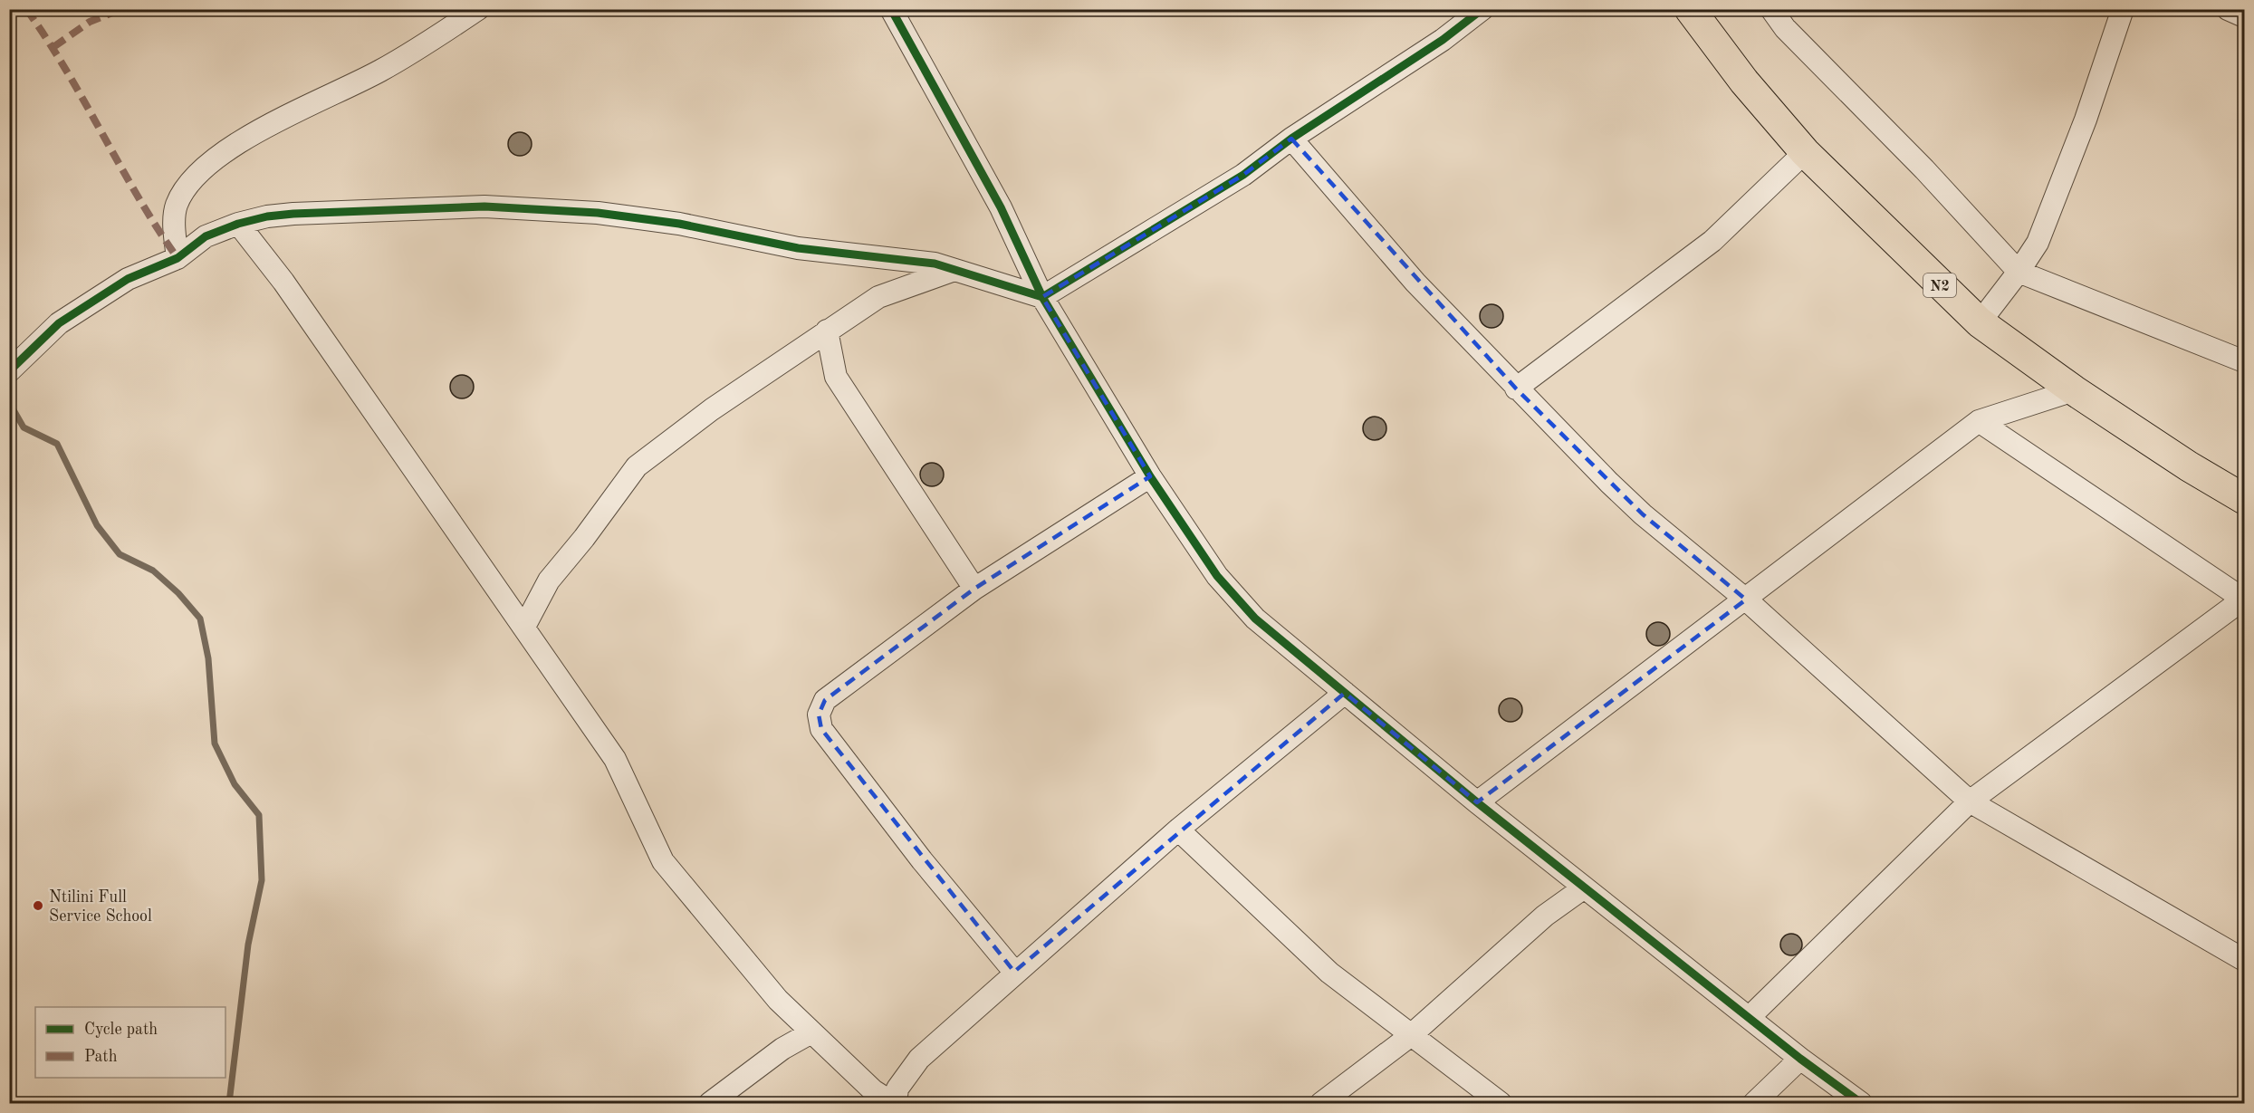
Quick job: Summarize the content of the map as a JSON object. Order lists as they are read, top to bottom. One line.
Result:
{"streets":{"highway":["N2"]},"places":["Ntilini Full Service School"],"legend":["Cycle path","Path"]}
